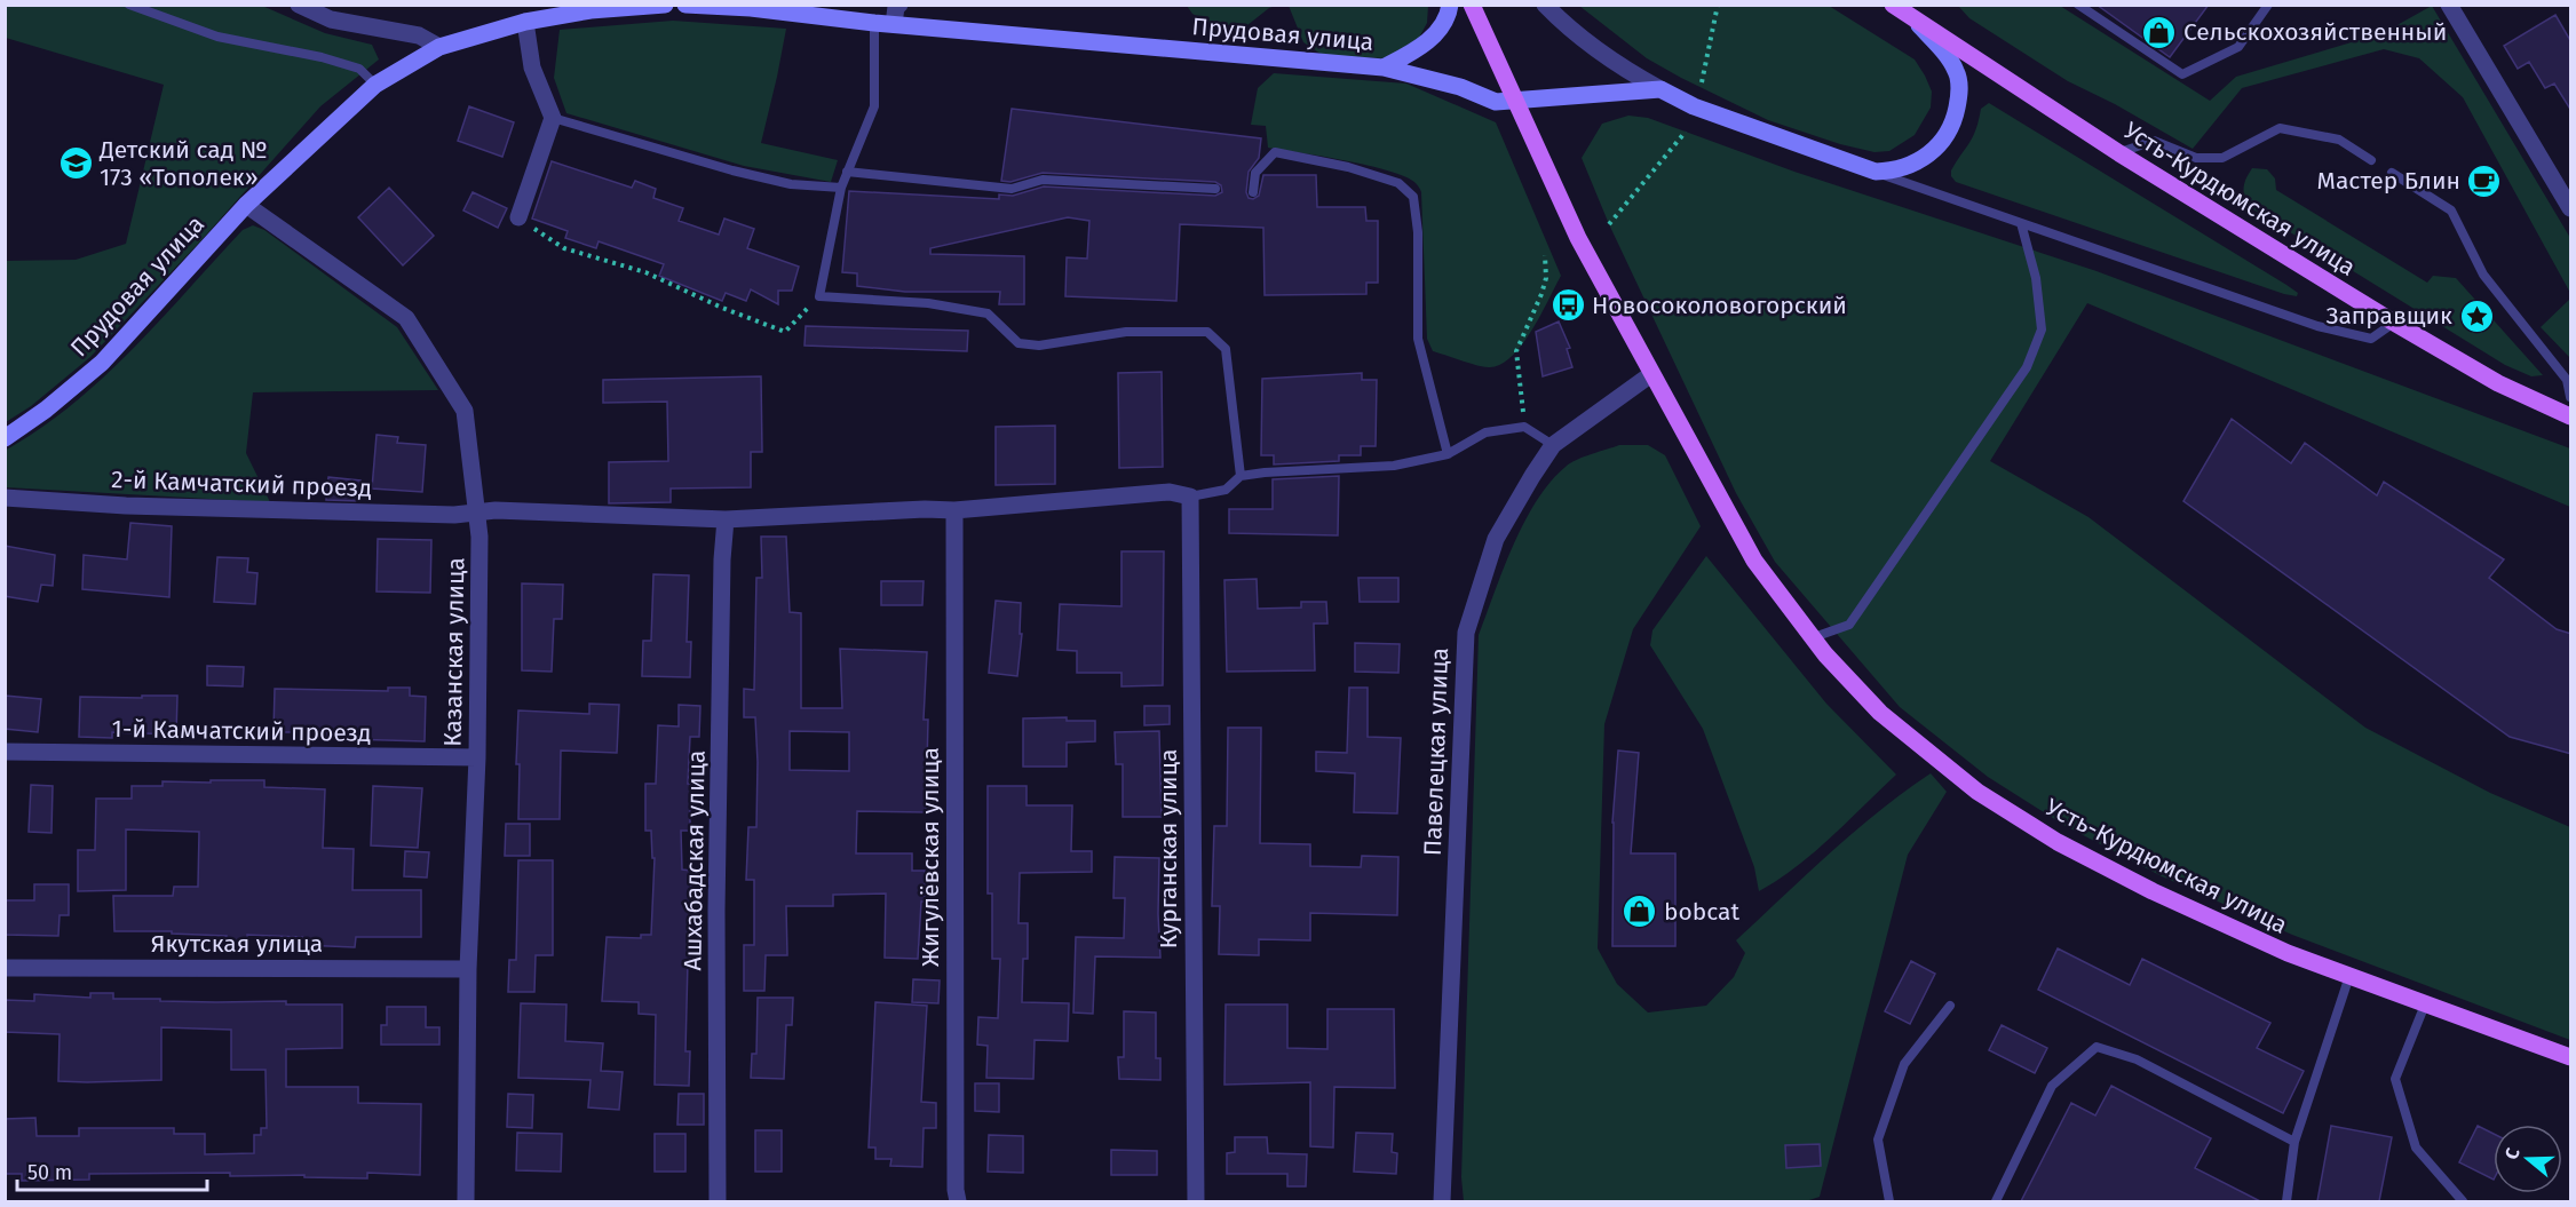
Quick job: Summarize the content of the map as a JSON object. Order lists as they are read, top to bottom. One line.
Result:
{"streets":{"main road":["Прудовая улица","Усть-Курдюмская улица"],"street":["2-й Камчатский проезд","Казанская улица","1-й Камчатский проезд","Павелецкая улица","Курганская улица","Жигулёвская улица","Ашхабадская улица","Якутская улица"]},"crossings":[["Прудовая улица","Усть-Курдюмская улица"],["Прудовая улица","Казанская улица"],["Усть-Курдюмская улица","Павелецкая улица"],["2-й Камчатский проезд","Казанская улица"],["Казанская улица","1-й Камчатский проезд"],["Казанская улица","Якутская улица"]],"places":{"shop":["Сельскохозяйственный","bobcat"],"school or university":["Детский сад № 173 «Тополек»"],"cafe":["Мастер Блин"],"bus stop":["Новосоколовогорский"],"place":["Заправщик"]},"scale_bar":"50 m","north":"left"}
